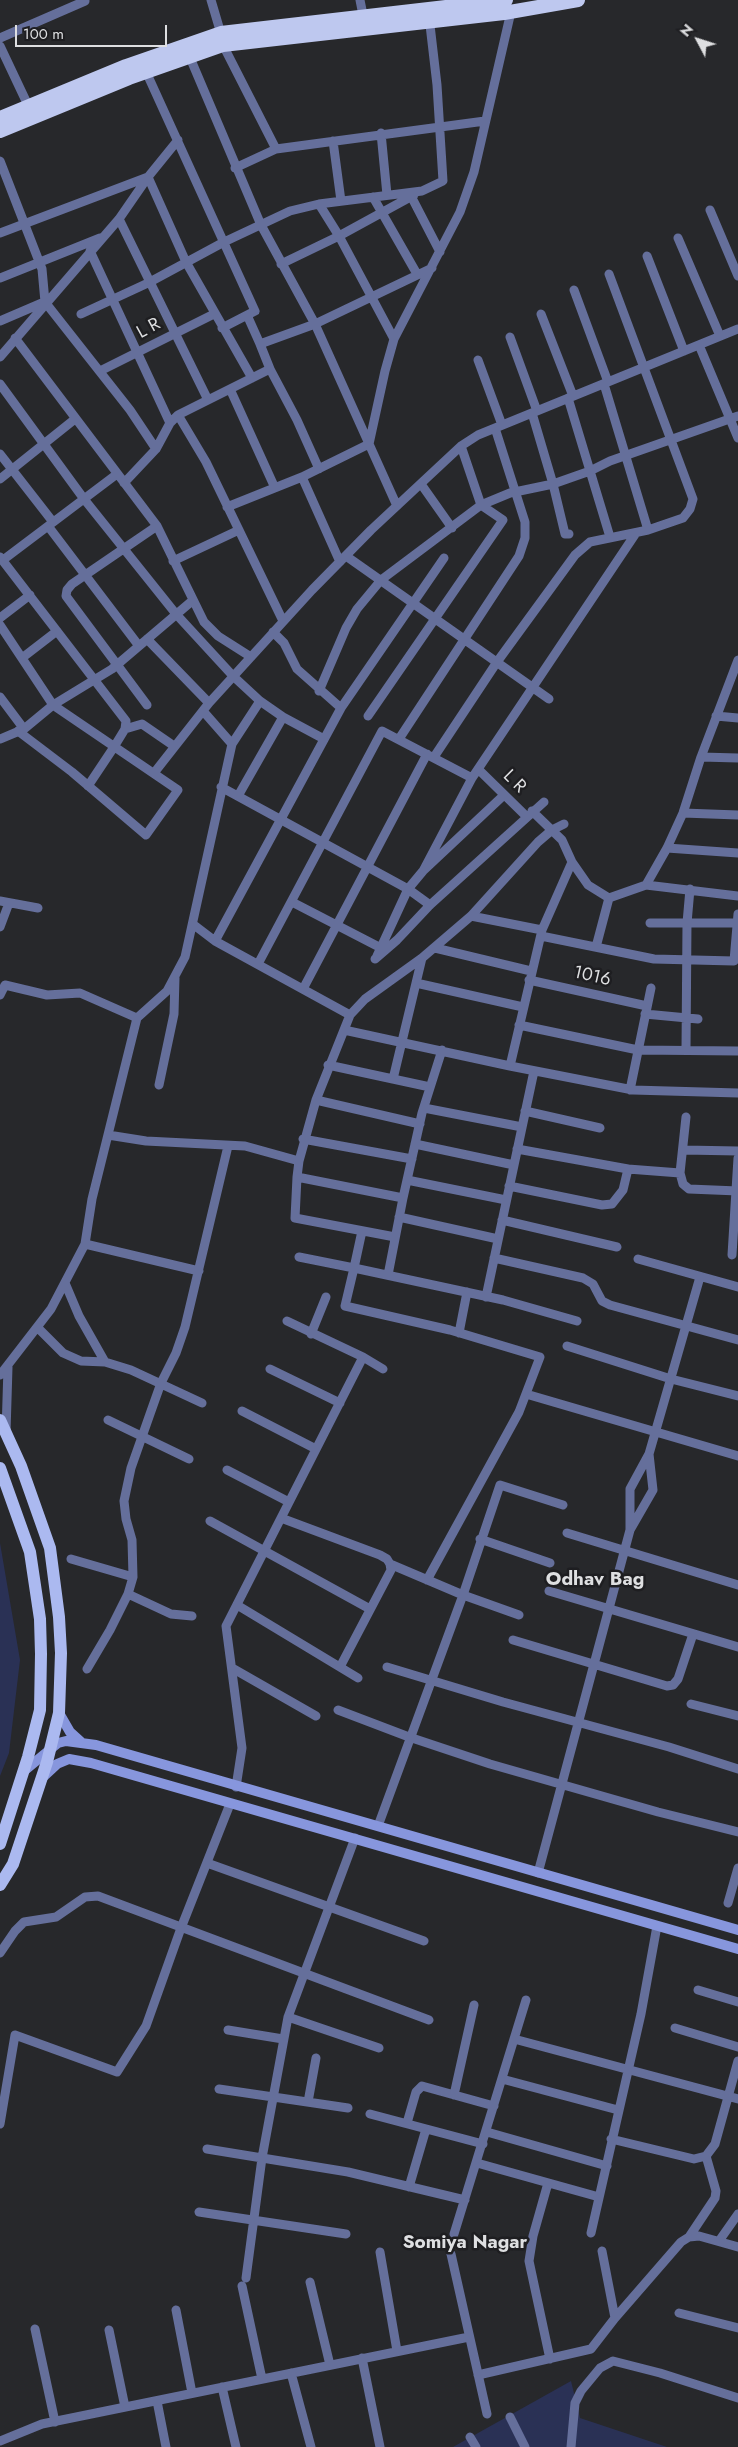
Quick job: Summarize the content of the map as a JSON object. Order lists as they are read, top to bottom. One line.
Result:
{"streets":{"street":["L R","1016"]},"districts":["Odhav Bag","Somiya Nagar"],"scale_bar":"100 m","north":"top left"}
